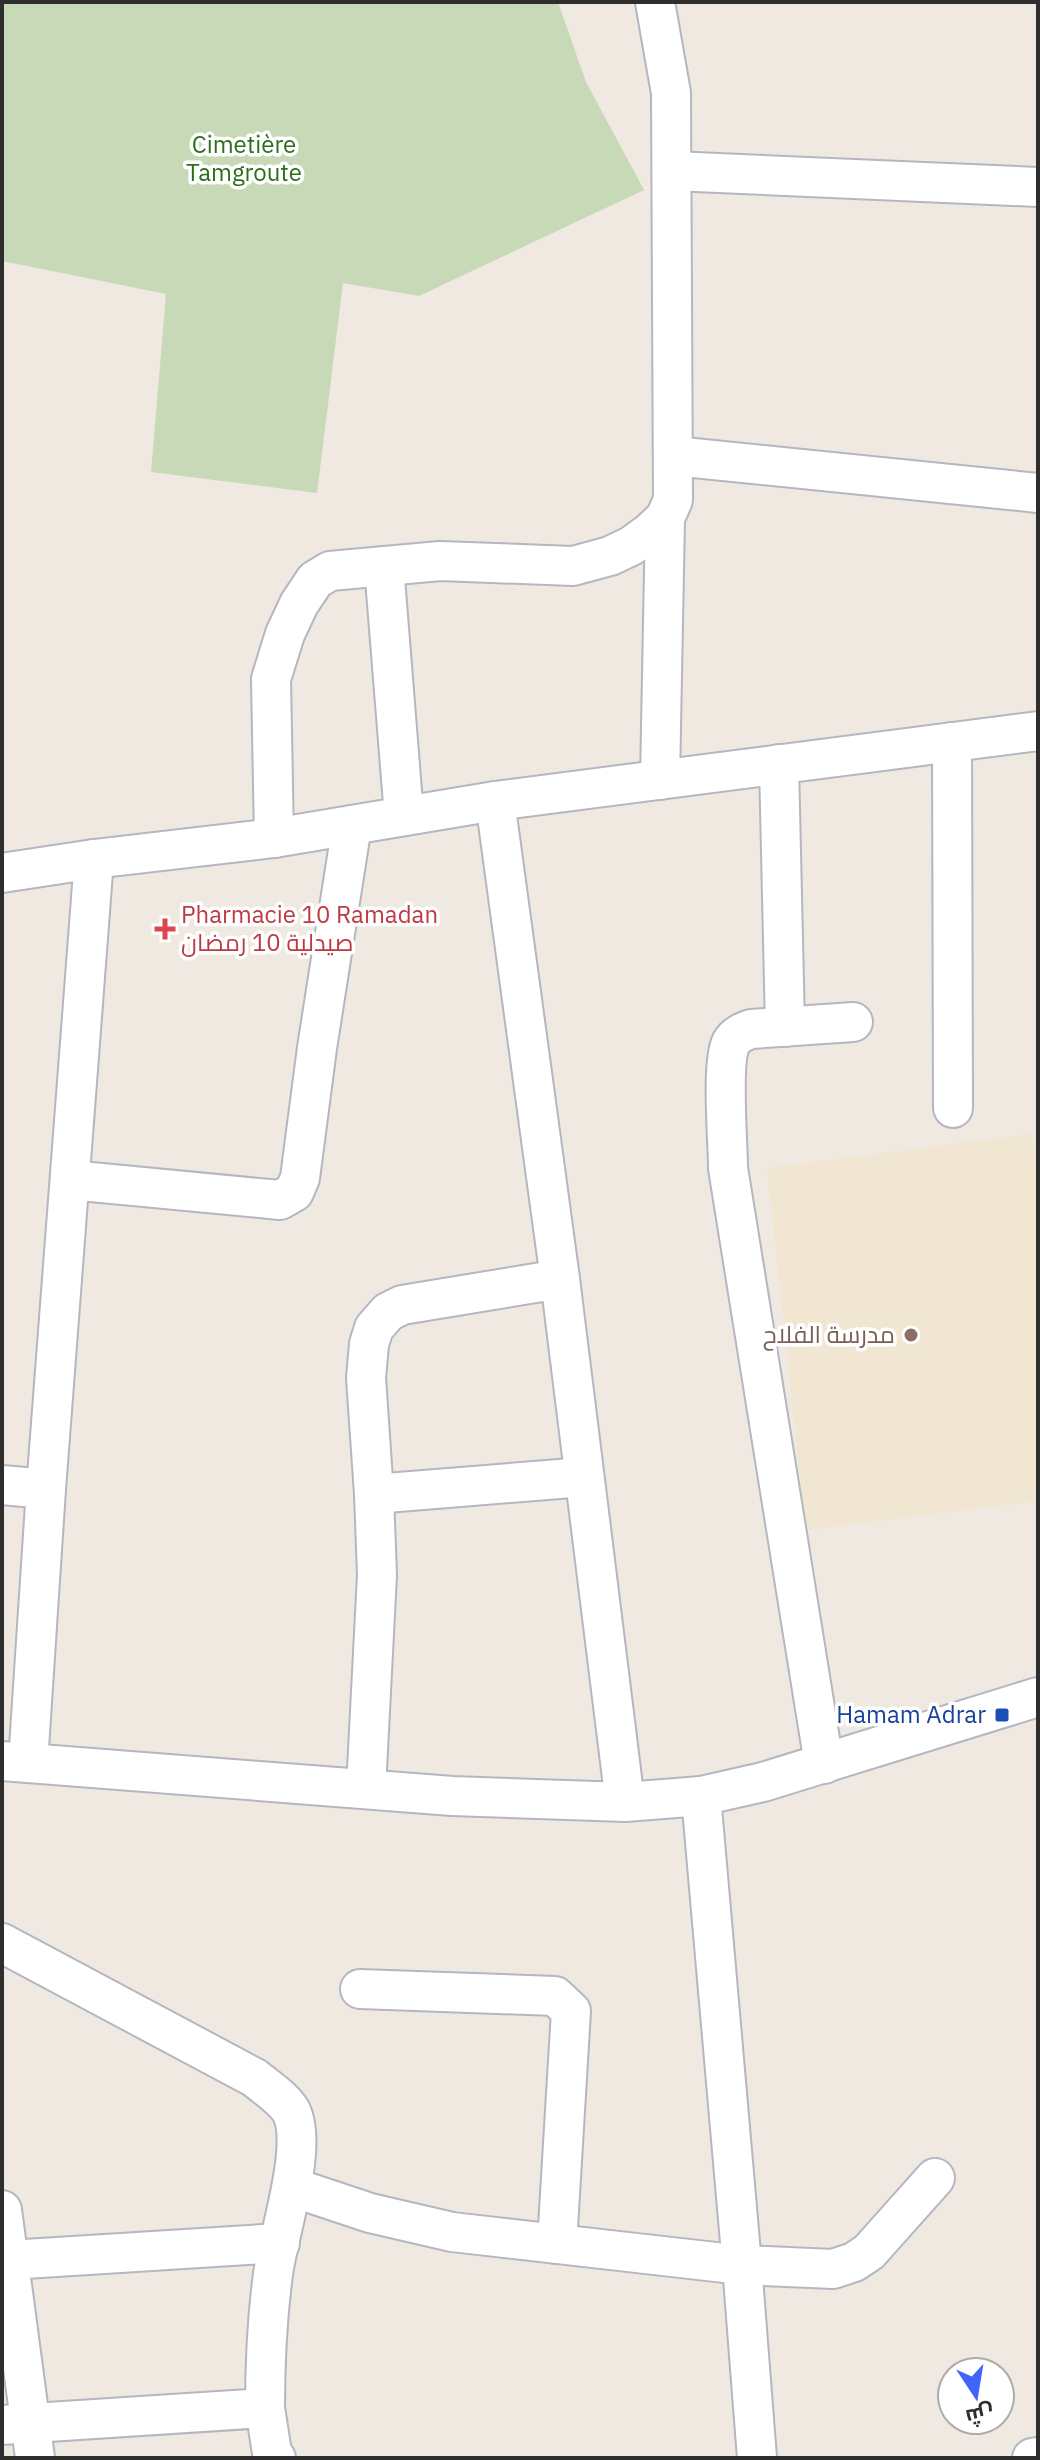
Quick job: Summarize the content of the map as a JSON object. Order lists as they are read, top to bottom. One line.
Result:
{"parks":["Cimetière Tamgroute"],"places":{"health":["Pharmacie 10 Ramadan صيدلية 10 رمضان"],"other":["مدرسة الفلاح"],"transit":["Hamam Adrar"]},"north":"bottom"}
